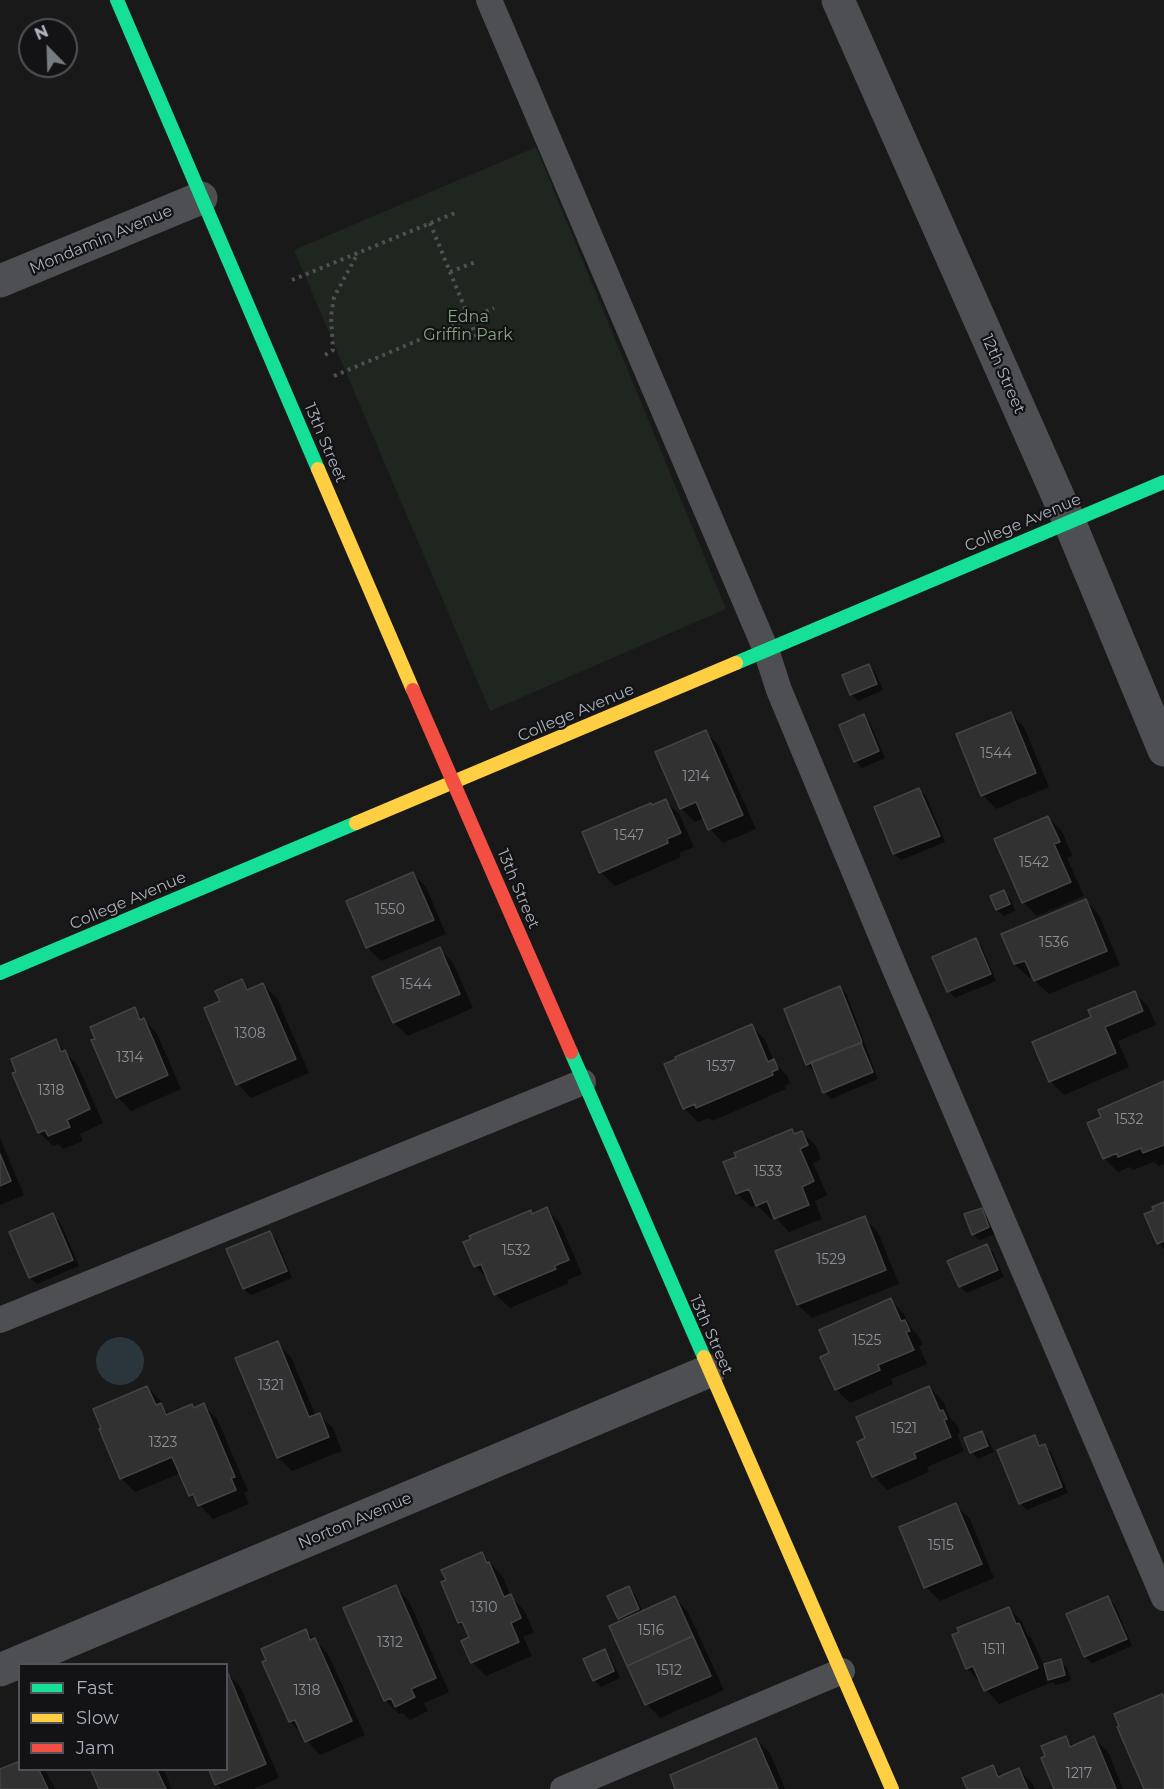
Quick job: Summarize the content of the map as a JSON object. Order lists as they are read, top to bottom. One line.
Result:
{"streets":{"street":["Mondamin Avenue","12th Street","13th Street","College Avenue","Norton Avenue"]},"crossings":[["Mondamin Avenue","13th Street"],["12th Street","College Avenue"],["13th Street","College Avenue"],["13th Street","Norton Avenue"]],"parks":["Edna Griffin Park"],"house_numbers":["1544","1214","1547","1542","1550","1536","1544","1308","1314","1537","1318","1532","1533","1532","1529","1525","1321","1521","1323","1515","1310","1516","1312","1511","1512","1318","1217"],"legend":["Fast","Slow","Jam"],"north":"top left"}
